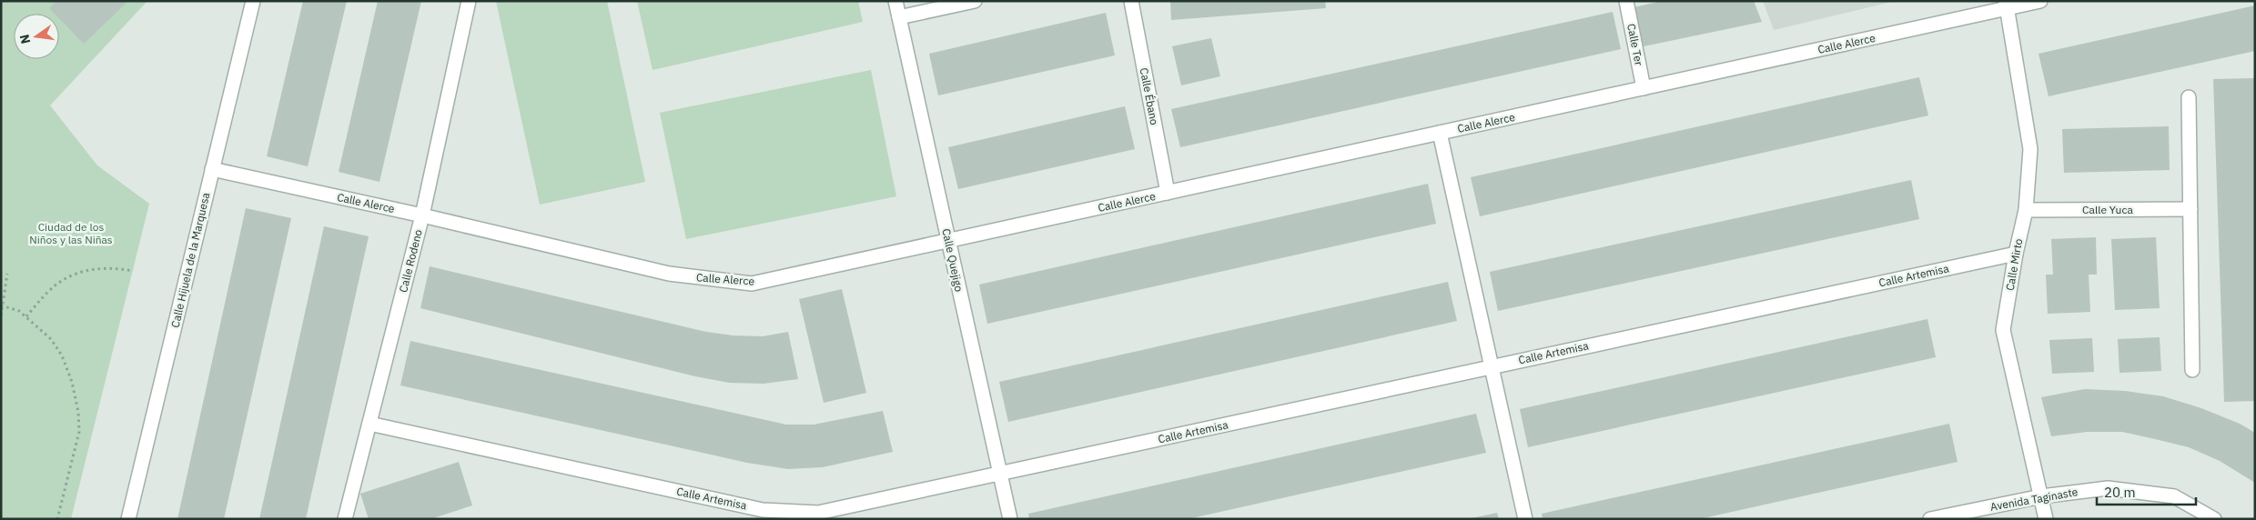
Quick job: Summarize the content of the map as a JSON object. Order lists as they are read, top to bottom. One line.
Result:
{"streets":{"street":["Calle Alerce","Calle Ter","Calle Ébano","Calle Yuca","Calle Hijuela de la Marquesa","Calle Quejigo","Calle Rodeno","Calle Mirto","Calle Artemisa","Avenida Taginaste"]},"crossings":[["Calle Alerce","Calle Ter"],["Calle Alerce","Calle Ébano"],["Calle Alerce","Calle Hijuela de la Marquesa"],["Calle Alerce","Calle Quejigo"],["Calle Alerce","Calle Rodeno"],["Calle Alerce","Calle Mirto"],["Calle Yuca","Calle Mirto"],["Calle Quejigo","Calle Artemisa"],["Calle Rodeno","Calle Artemisa"],["Calle Mirto","Calle Artemisa"],["Calle Mirto","Avenida Taginaste"]],"parks":["Ciudad de los Niños y las Niñas"],"scale_bar":"20 m","north":"left"}
